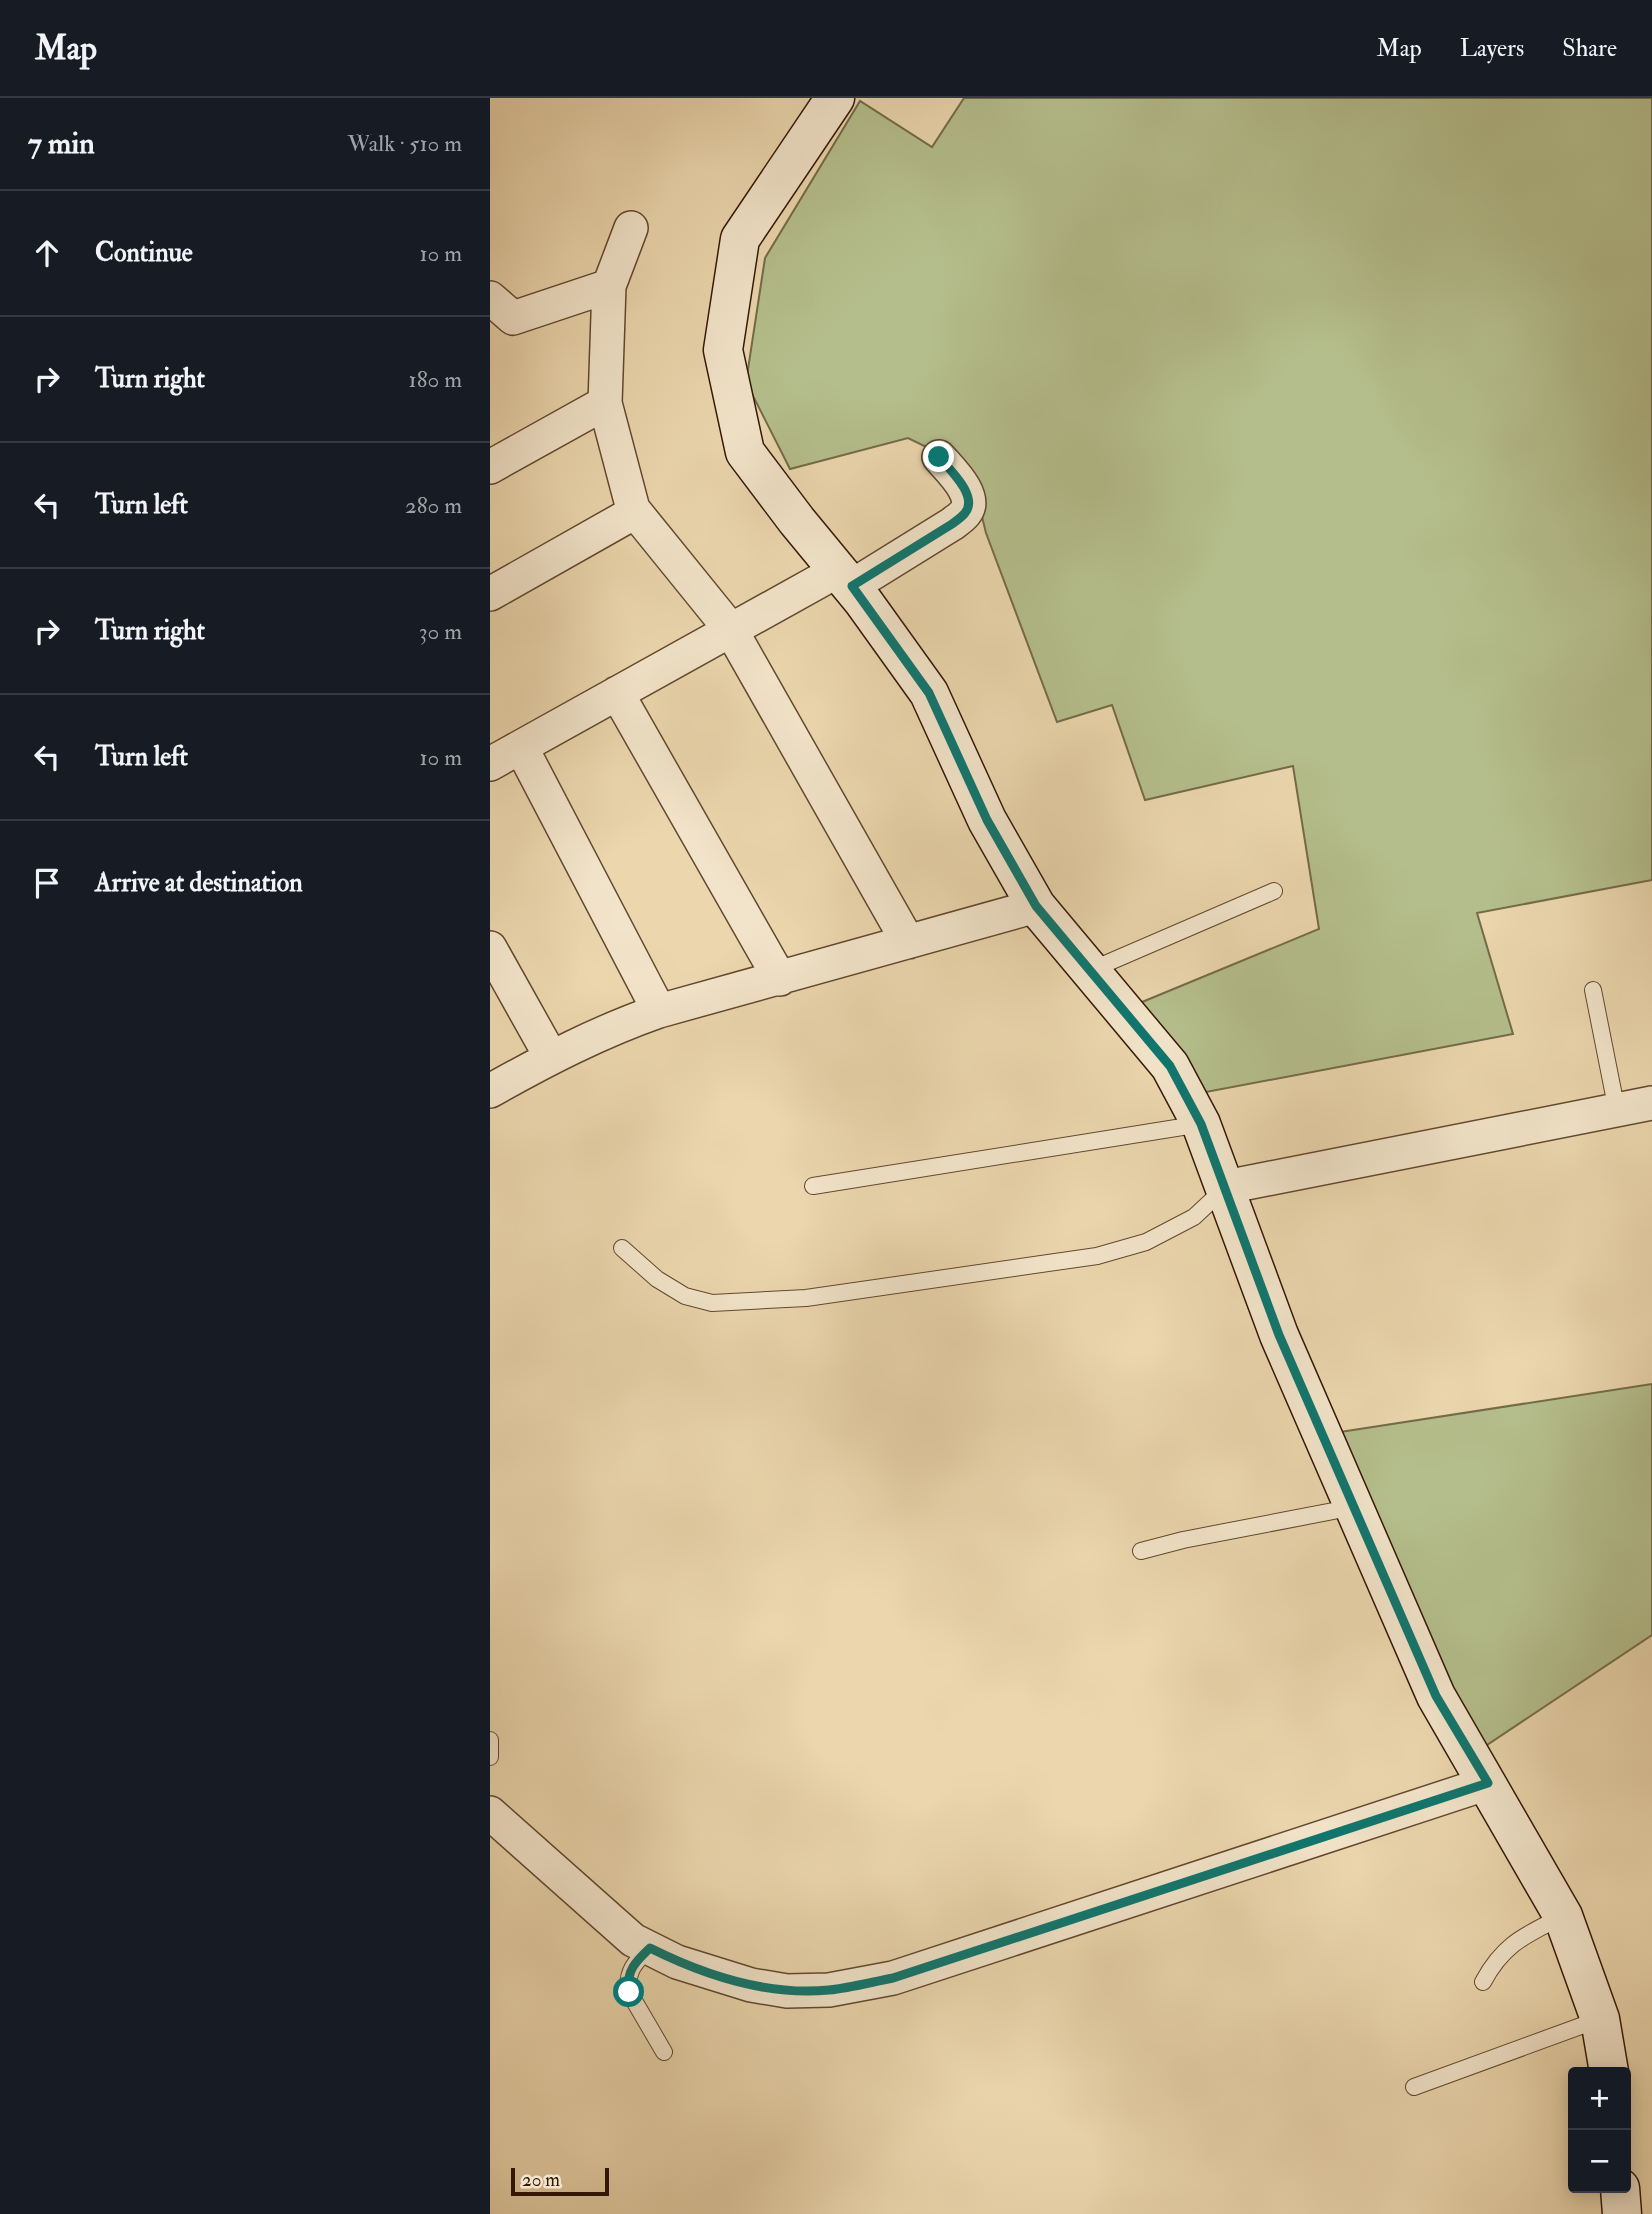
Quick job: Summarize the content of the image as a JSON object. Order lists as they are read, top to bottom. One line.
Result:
{"scale_bar":"20 m","page":{"header":"Map","nav":["Map","Layers","Share"],"heading":["7 min","Walk · 510 m"],"list":[["Continue","10 m"],["Turn right","180 m"],["Turn left","280 m"],["Turn right","30 m"],["Turn left","10 m"],"Arrive at destination"],"map_buttons":["+","−"],"scale":"20 m"}}
